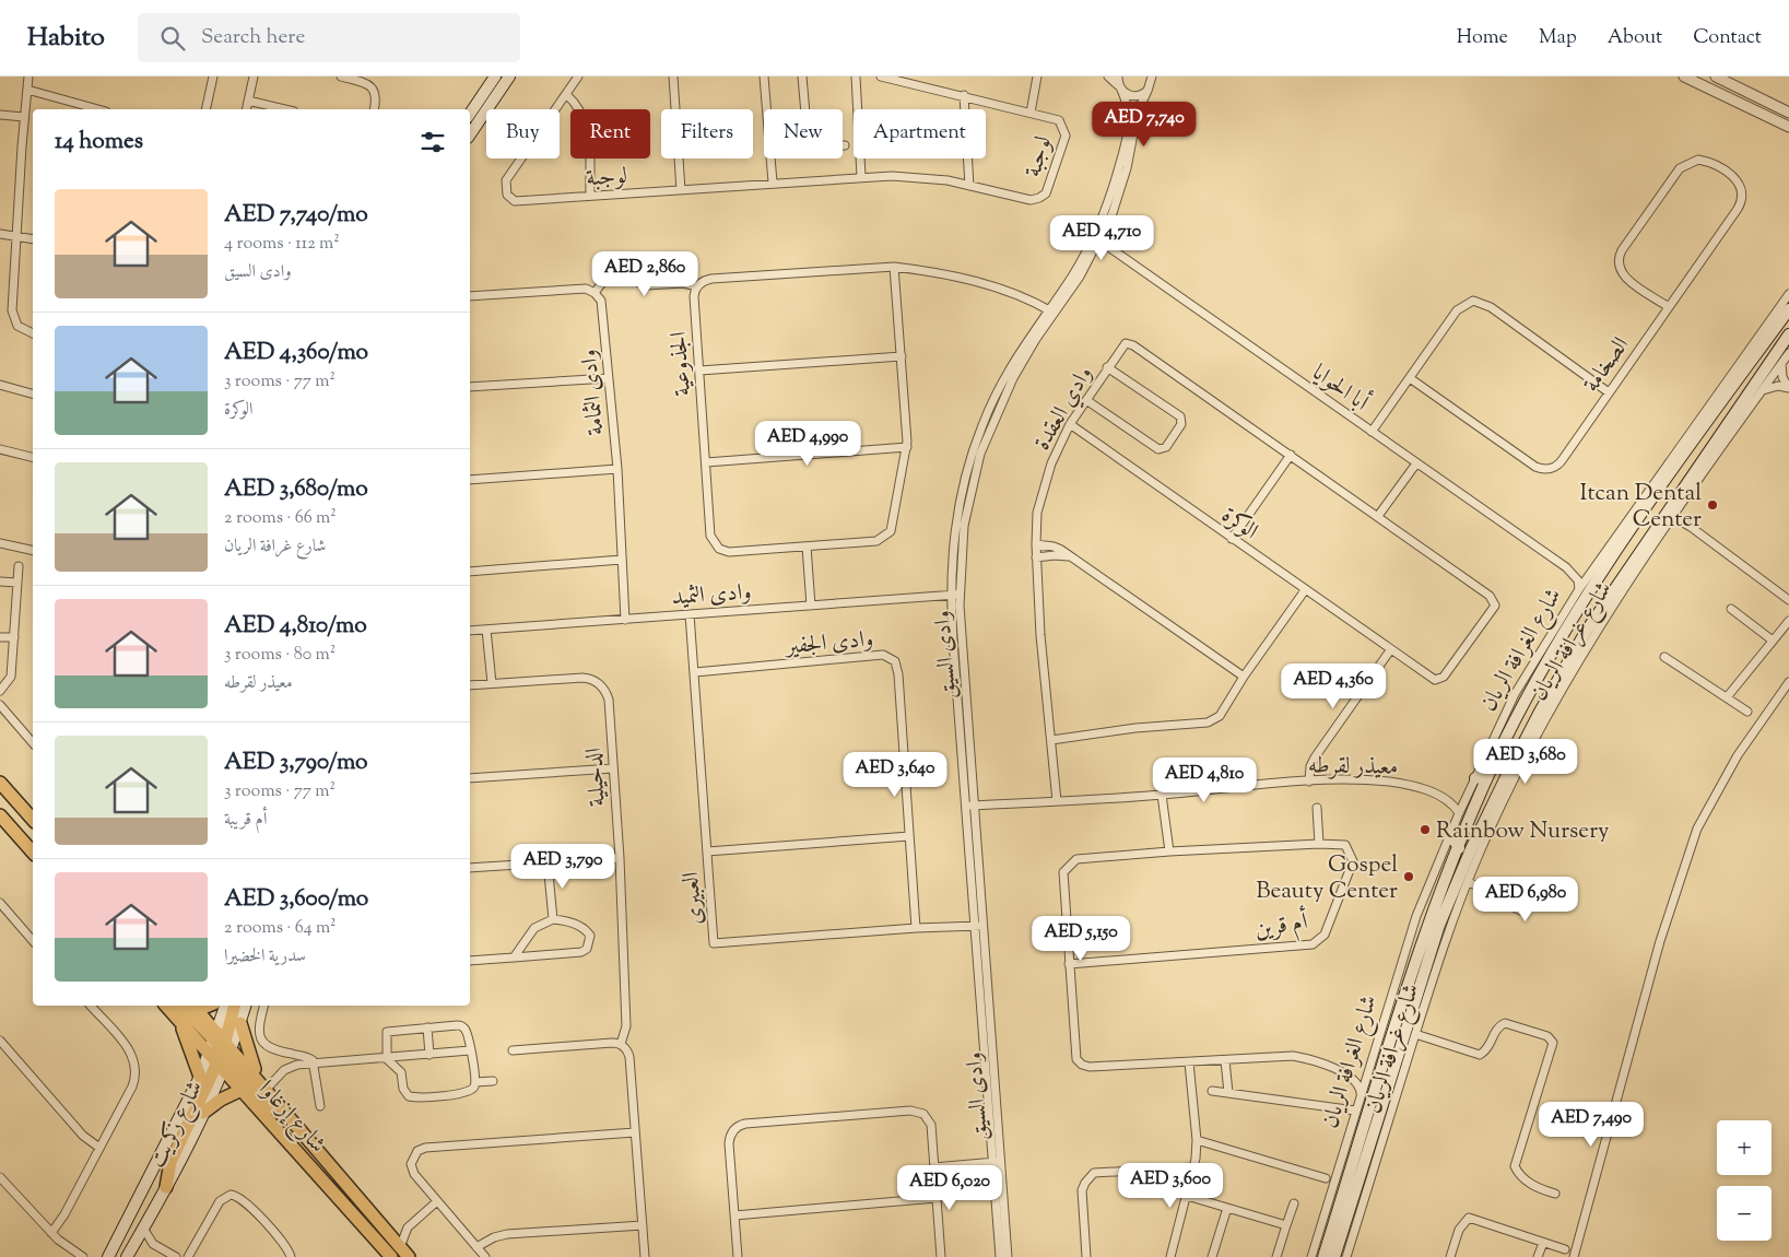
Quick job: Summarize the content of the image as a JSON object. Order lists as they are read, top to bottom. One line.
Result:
{"streets":{"main road":["شارع الغرافة الريان","شارع إزغاوا","شارع زكريت"],"street":["لوجبة","الجذوعية","الصخامة","أبا الحوايا","وادى الثمامة","وادي العقدة","الوكرة","وادى الثميد","شارع غرافة الريان","وادى الجفير","وادى السيق","معيذر لقرطه","الدحيلية","العبيرى","أم قرين"]},"crossings":[["أبا الحوايا","شارع الغرافة الريان"],["أبا الحوايا","وادى السيق"],["وادى الثمامة","وادى الثميد"],["وادي العقدة","الوكرة"],["وادي العقدة","معيذر لقرطه"],["وادى الثميد","وادى السيق"],["وادى الثميد","العبيرى"],["وادى الجفير","العبيرى"],["شارع الغرافة الريان","معيذر لقرطه"],["وادى السيق","معيذر لقرطه"],["وادى السيق","العبيرى"],["شارع إزغاوا","شارع زكريت"]],"places":["Itcan Dental Center","Rainbow Nursery","Gospel Beauty Center"],"page":{"header":"Habito","search":"Search here","nav":["Home","Map","About","Contact"],"price":["AED 7,740","AED 4,710","AED 2,860","AED 4,990","AED 4,360","AED 3,680","AED 3,640","AED 4,810","AED 3,790","AED 6,980","AED 5,150","AED 7,490","AED 3,600","AED 6,020"],"chip":["Buy","Rent","Filters","New","Apartment"],"heading":"14 homes","list":[{"name":"AED 7,740/mo","note":"4 rooms · 112 m² · وادى السيق"},{"name":"AED 4,360/mo","note":"3 rooms · 77 m² · الوكرة"},{"name":"AED 3,680/mo","note":"2 rooms · 66 m² · شارع غرافة الريان"},{"name":"AED 4,810/mo","note":"3 rooms · 80 m² · معيذر لقرطه"},{"name":"AED 3,790/mo","note":"3 rooms · 77 m² · أم قريبة"},{"name":"AED 3,600/mo","note":"2 rooms · 64 m² · سدرية الخضيرا"}],"map_buttons":["+","−"]}}
